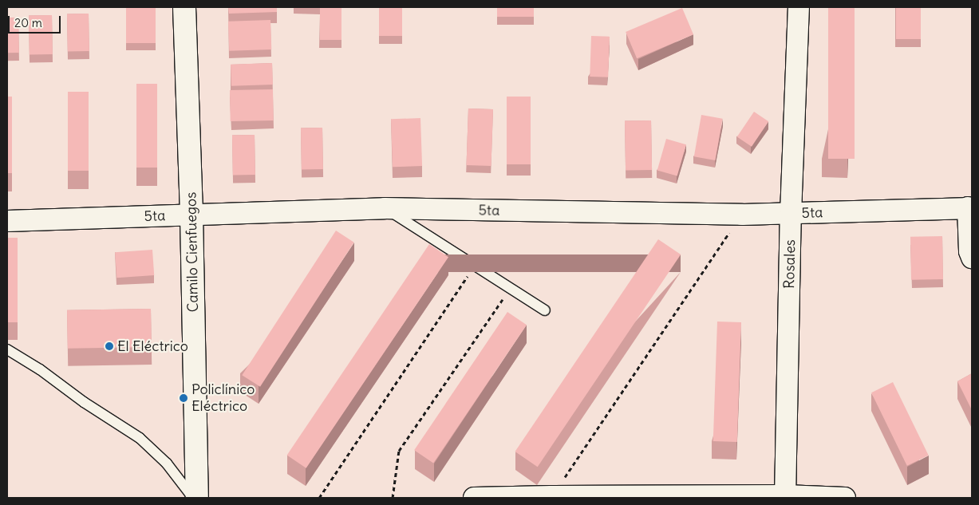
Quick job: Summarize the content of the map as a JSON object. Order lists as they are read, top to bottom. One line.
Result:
{"streets":{"street":["5ta","Camilo Cienfuegos","Rosales"]},"crossings":[["5ta","Camilo Cienfuegos"],["5ta","Rosales"]],"places":["El Eléctrico","Policlínico Eléctrico"],"scale_bar":"20 m"}
